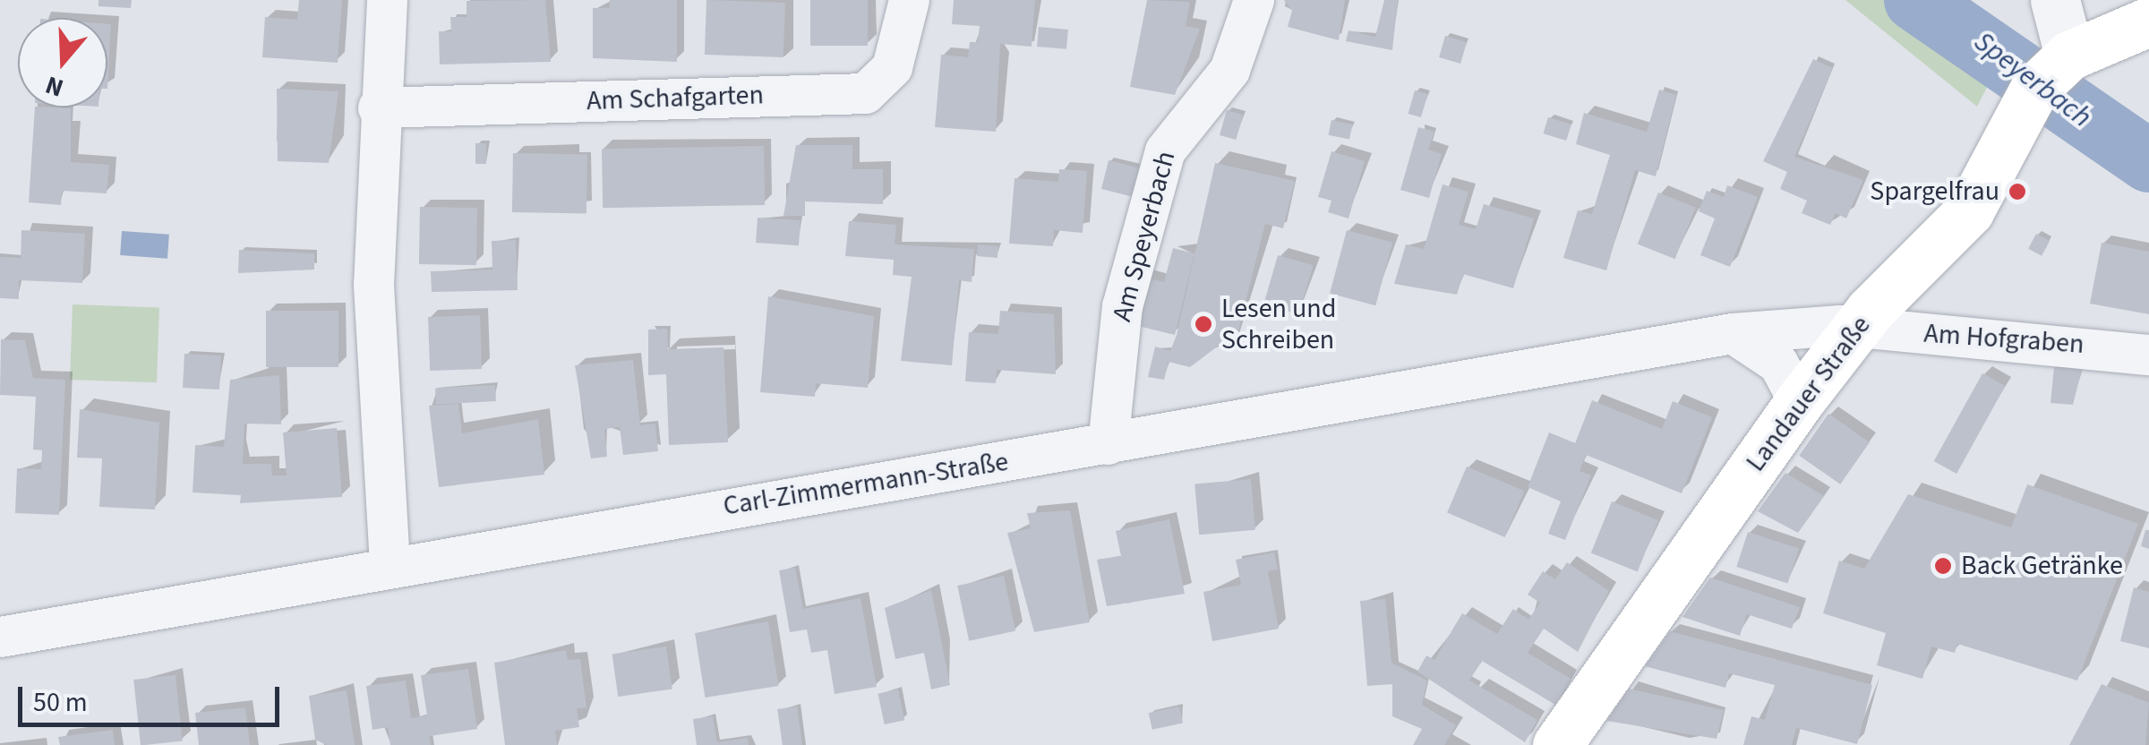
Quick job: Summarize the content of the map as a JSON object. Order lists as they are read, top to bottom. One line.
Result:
{"streets":{"main road":["Landauer Straße"],"street":["Am Schafgarten","Am Speyerbach","Am Hofgraben","Carl-Zimmermann-Straße"]},"crossings":[["Am Speyerbach","Carl-Zimmermann-Straße"],["Am Hofgraben","Landauer Straße"],["Am Hofgraben","Carl-Zimmermann-Straße"],["Landauer Straße","Carl-Zimmermann-Straße"]],"water":["Speyerbach"],"places":["Spargelfrau","Lesen und Schreiben","Back Getränke"],"scale_bar":"50 m","north":"bottom"}
